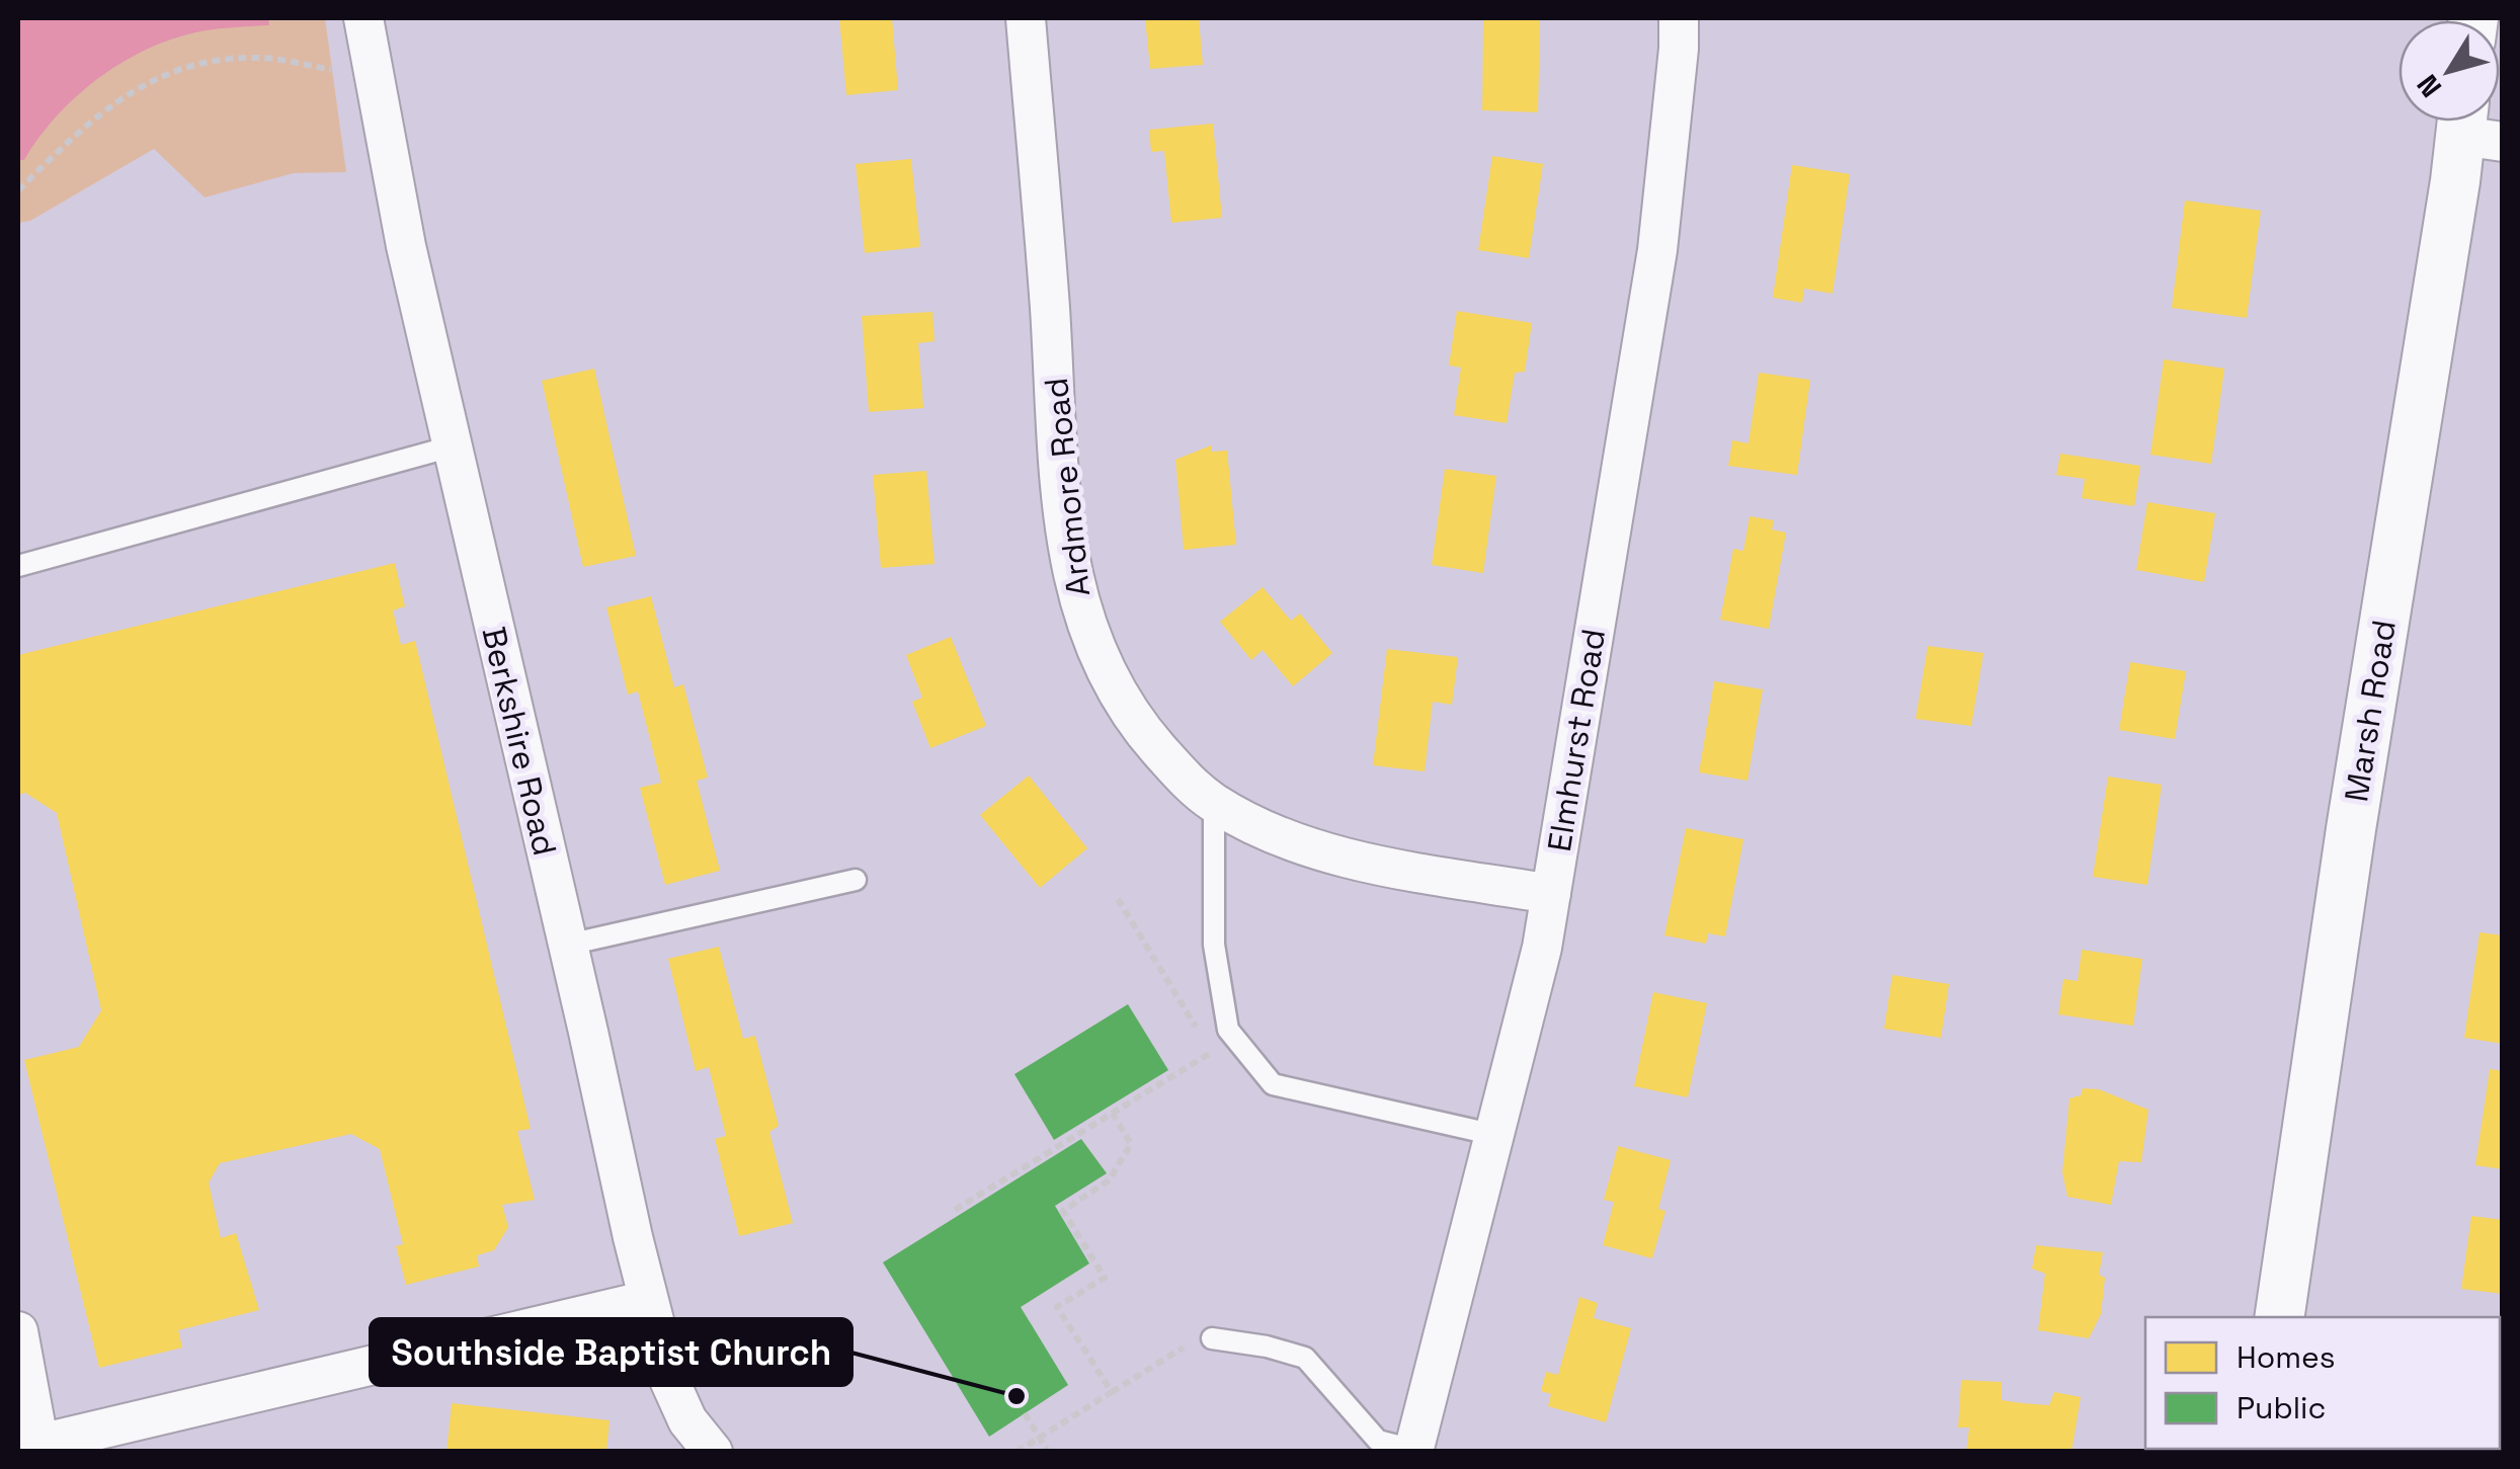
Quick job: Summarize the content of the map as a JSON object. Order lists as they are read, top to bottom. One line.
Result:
{"streets":{"street":["Ardmore Road","Marsh Road","Elmhurst Road","Berkshire Road"]},"crossings":[["Ardmore Road","Elmhurst Road"]],"places":["Southside Baptist Church"],"legend":["Homes","Public"],"north":"bottom left"}
